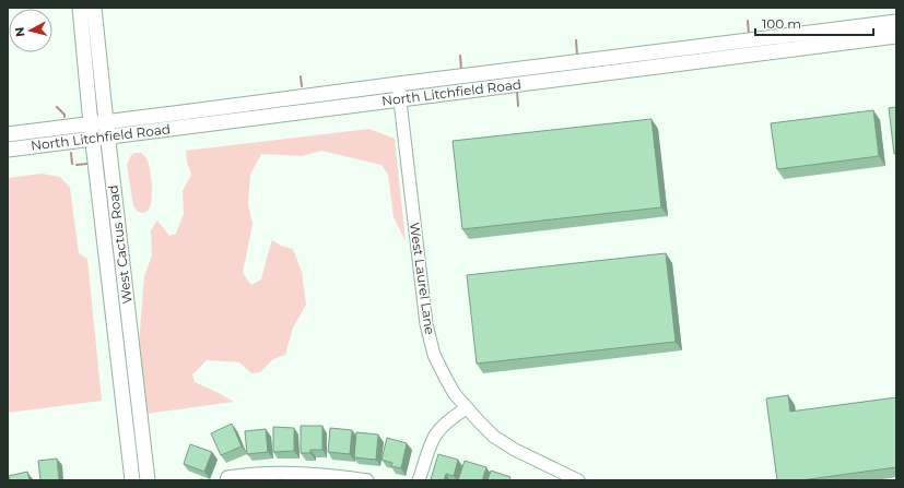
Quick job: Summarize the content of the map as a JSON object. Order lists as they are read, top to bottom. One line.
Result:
{"streets":{"main road":["North Litchfield Road","West Cactus Road"],"street":["West Laurel Lane"]},"crossings":[["North Litchfield Road","West Cactus Road"],["North Litchfield Road","West Laurel Lane"]],"scale_bar":"100 m","north":"left"}
